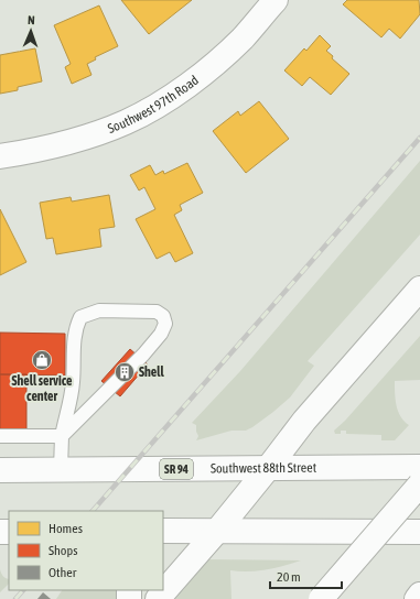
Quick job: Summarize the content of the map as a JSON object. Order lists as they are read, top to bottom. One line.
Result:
{"streets":{"main road":["Southwest 97th Road","Southwest 88th Street","SR 94"]},"places":{"shop":["Shell service center"],"building":["Shell"]},"legend":["Homes","Shops","Other"],"scale_bar":"20 m","north":"top"}
